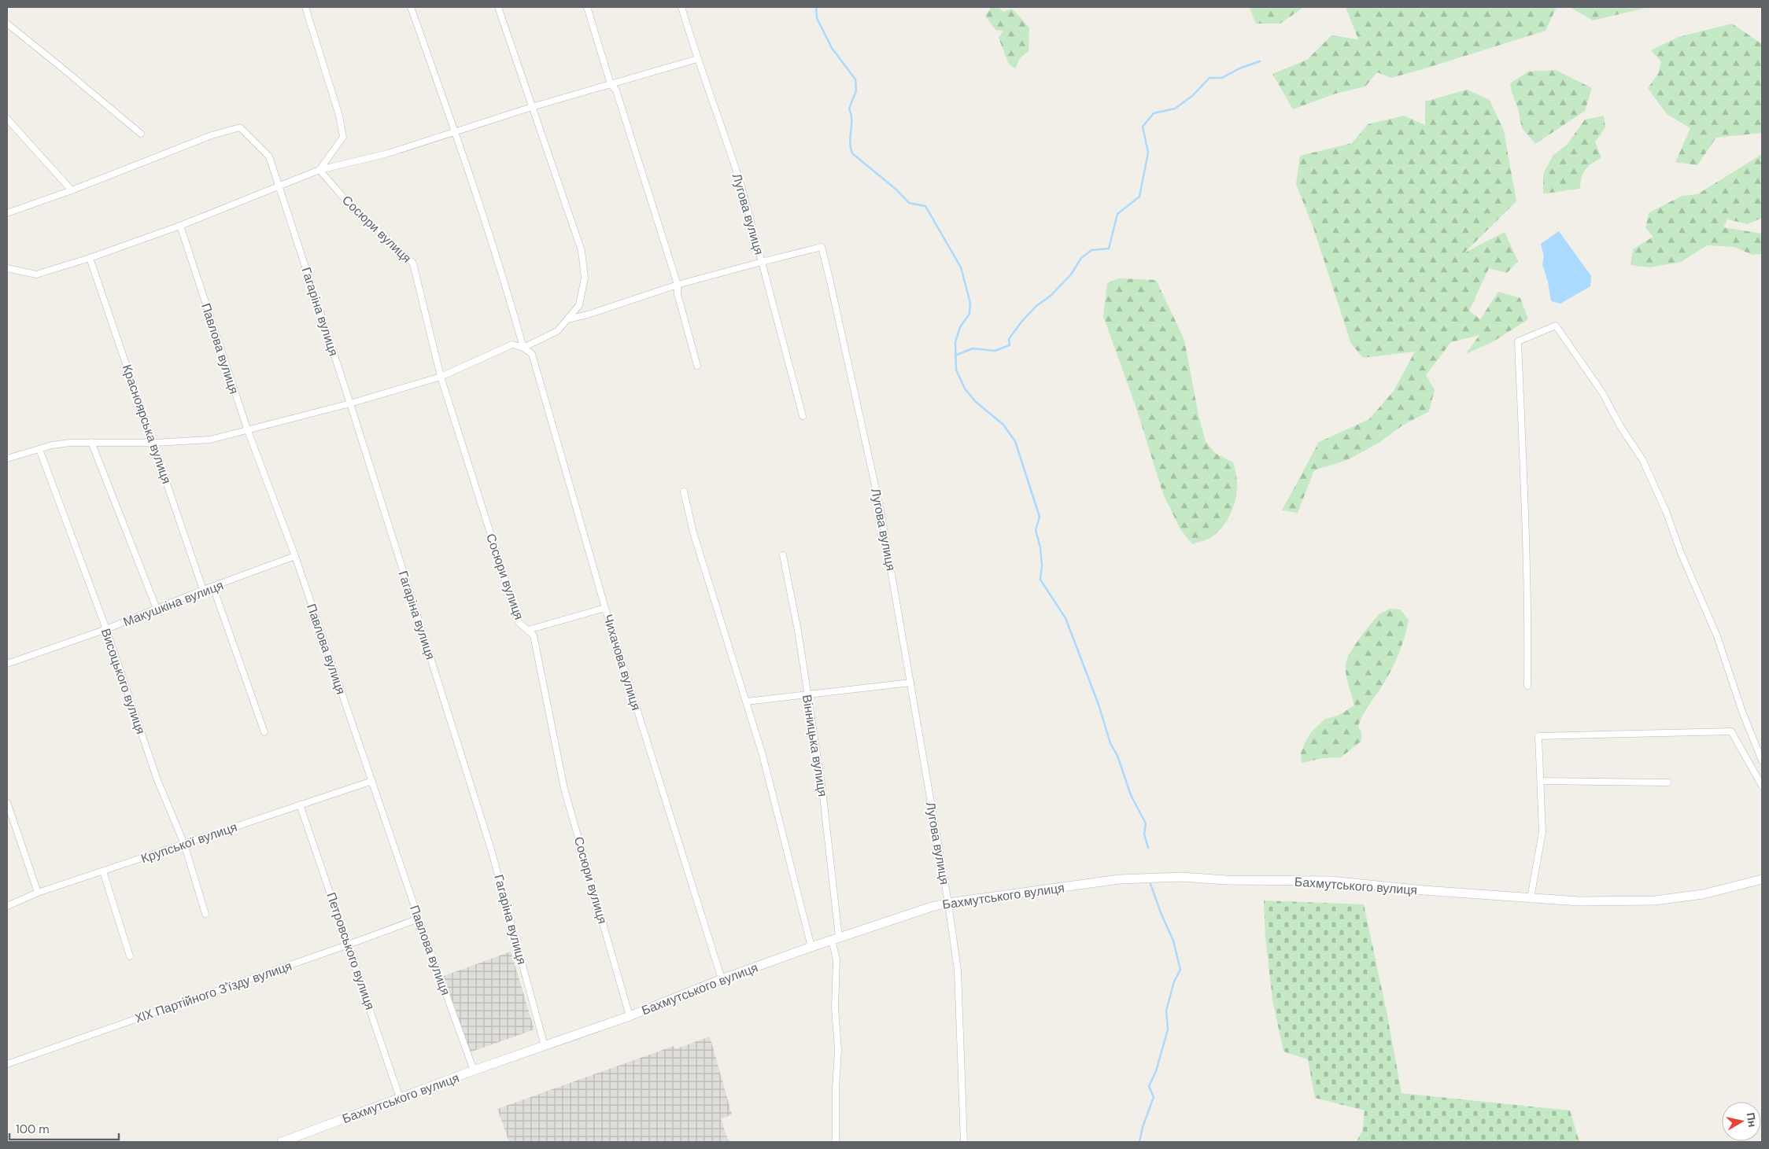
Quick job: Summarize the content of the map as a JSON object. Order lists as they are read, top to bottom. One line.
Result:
{"streets":{"main road":["Бахмутського вулиця"],"street":["Лугова вулиця","Сосюри вулиця","Гагаріна вулиця","Павлова вулиця","Красноярська вулиця","Макушкіна вулиця","Чихачова вулиця","Висоцького вулиця","Вінницька вулиця","Крупської вулиця","Петровського вулиця","XIX Партійного З'їзду вулиця"]},"crossings":[["Лугова вулиця","Бахмутського вулиця"],["Сосюри вулиця","Бахмутського вулиця"],["Гагаріна вулиця","Бахмутського вулиця"],["Павлова вулиця","Макушкіна вулиця"],["Павлова вулиця","Крупської вулиця"],["Павлова вулиця","Бахмутського вулиця"],["Павлова вулиця","XIX Партійного З'їзду вулиця"],["Красноярська вулиця","Макушкіна вулиця"],["Макушкіна вулиця","Висоцького вулиця"],["Чихачова вулиця","Бахмутського вулиця"],["Висоцького вулиця","Крупської вулиця"],["Вінницька вулиця","Бахмутського вулиця"],["Крупської вулиця","Петровського вулиця"],["Бахмутського вулиця","Петровського вулиця"],["Петровського вулиця","XIX Партійного З'їзду вулиця"]],"scale_bar":"100 m","north":"right"}
